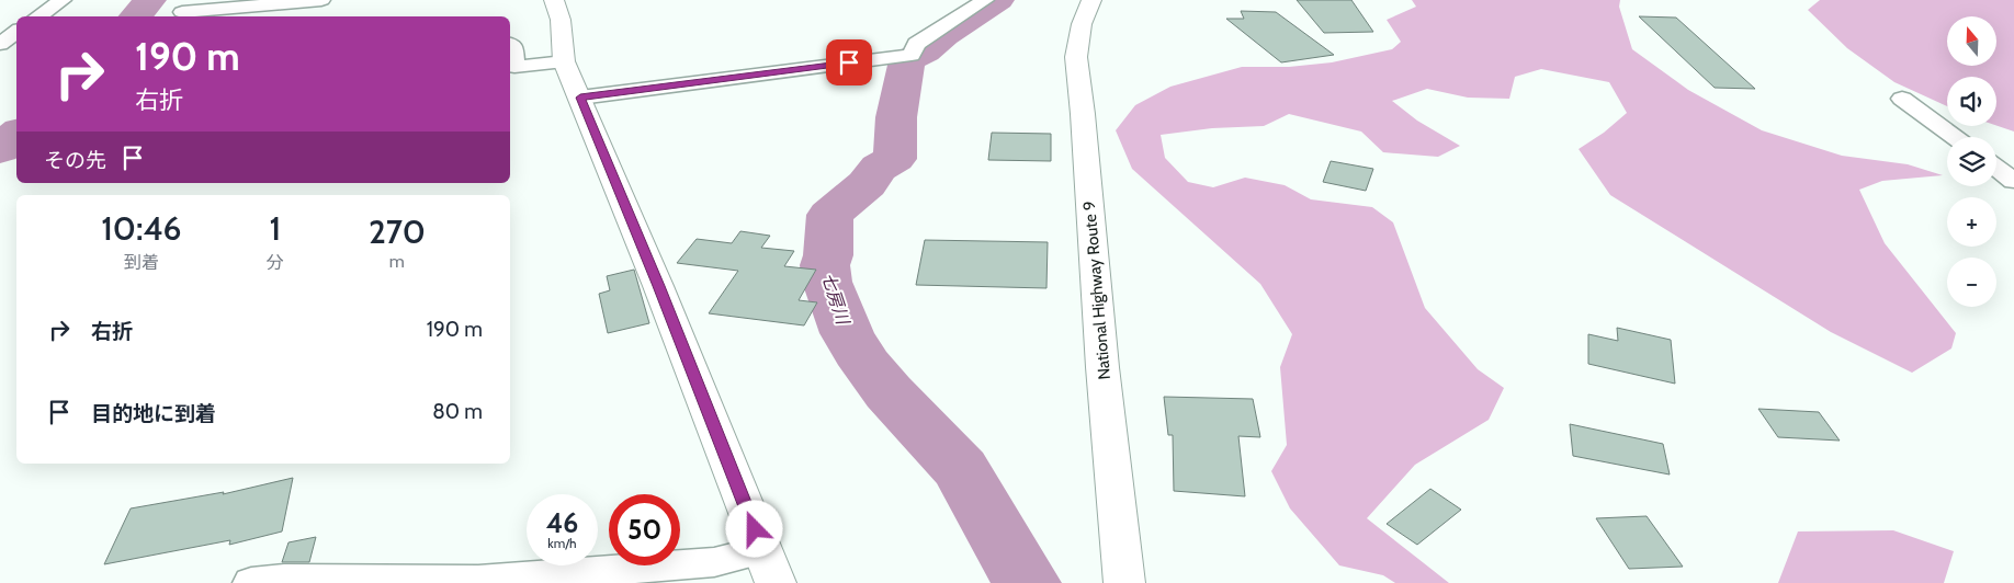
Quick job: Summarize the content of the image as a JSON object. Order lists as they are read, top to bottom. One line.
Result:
{"streets":{"main road":["National Highway Route 9"]},"water":["七房川"],"north":"top","page":{"map_buttons":["+","−"],"turn":["190 m","右折"],"then":"その先","eta":["10:46","到着","1","分","270","m"],"list":[{"name":"右折","value":"190 m"},{"name":"目的地に到着","value":"80 m"}],"speed":"46 km/h","limit":"50"}}
